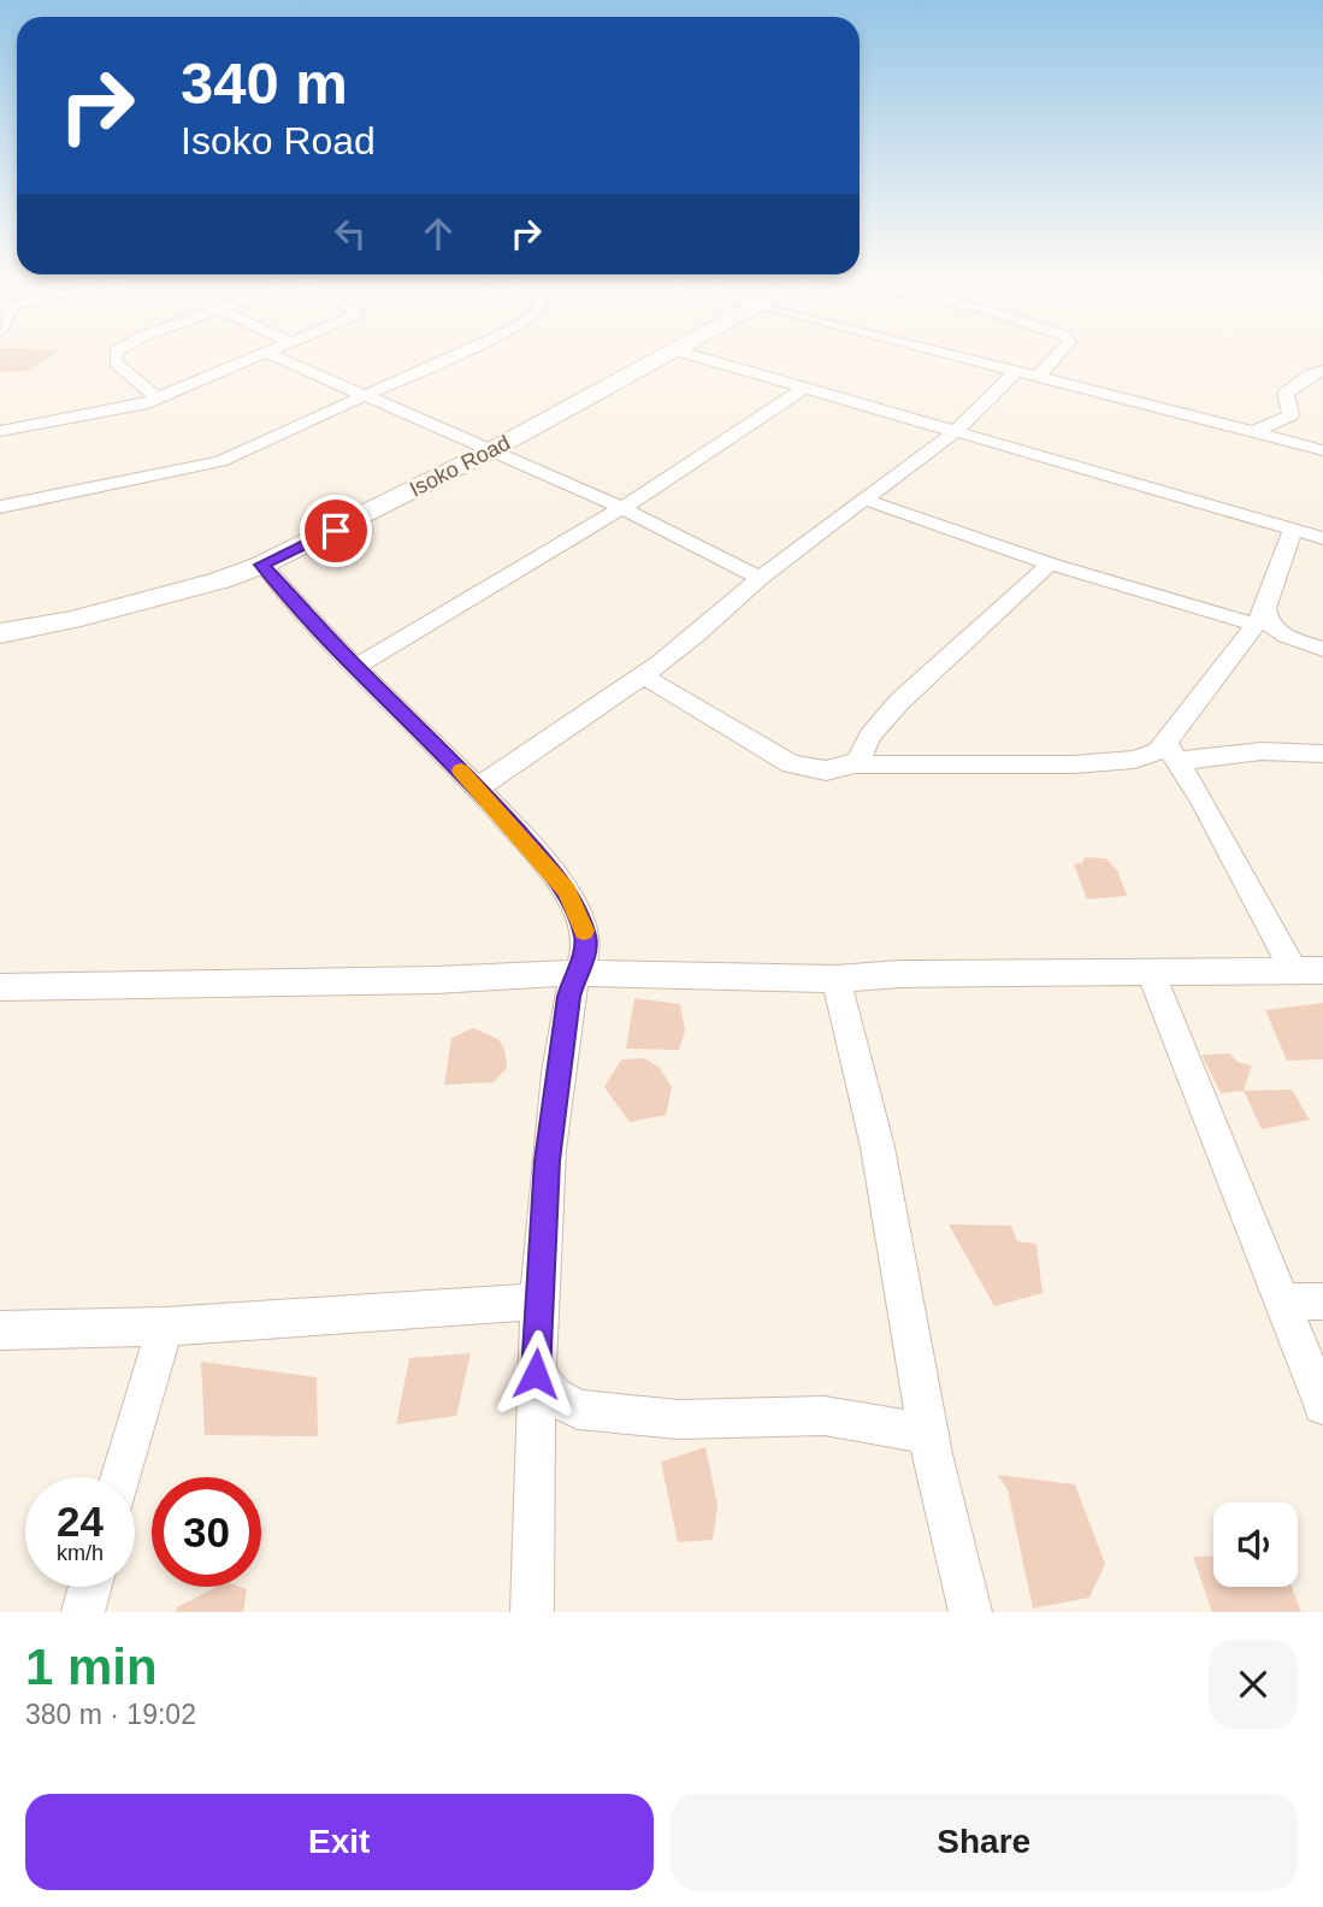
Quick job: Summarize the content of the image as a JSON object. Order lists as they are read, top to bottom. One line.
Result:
{"streets":{"street":["Isoko Road"]},"page":{"turn":["340 m","Isoko Road"],"speed":"24 km/h","limit":"30","heading":["1 min","380 m · 19:02"],"buttons":["Exit","Share"]}}
